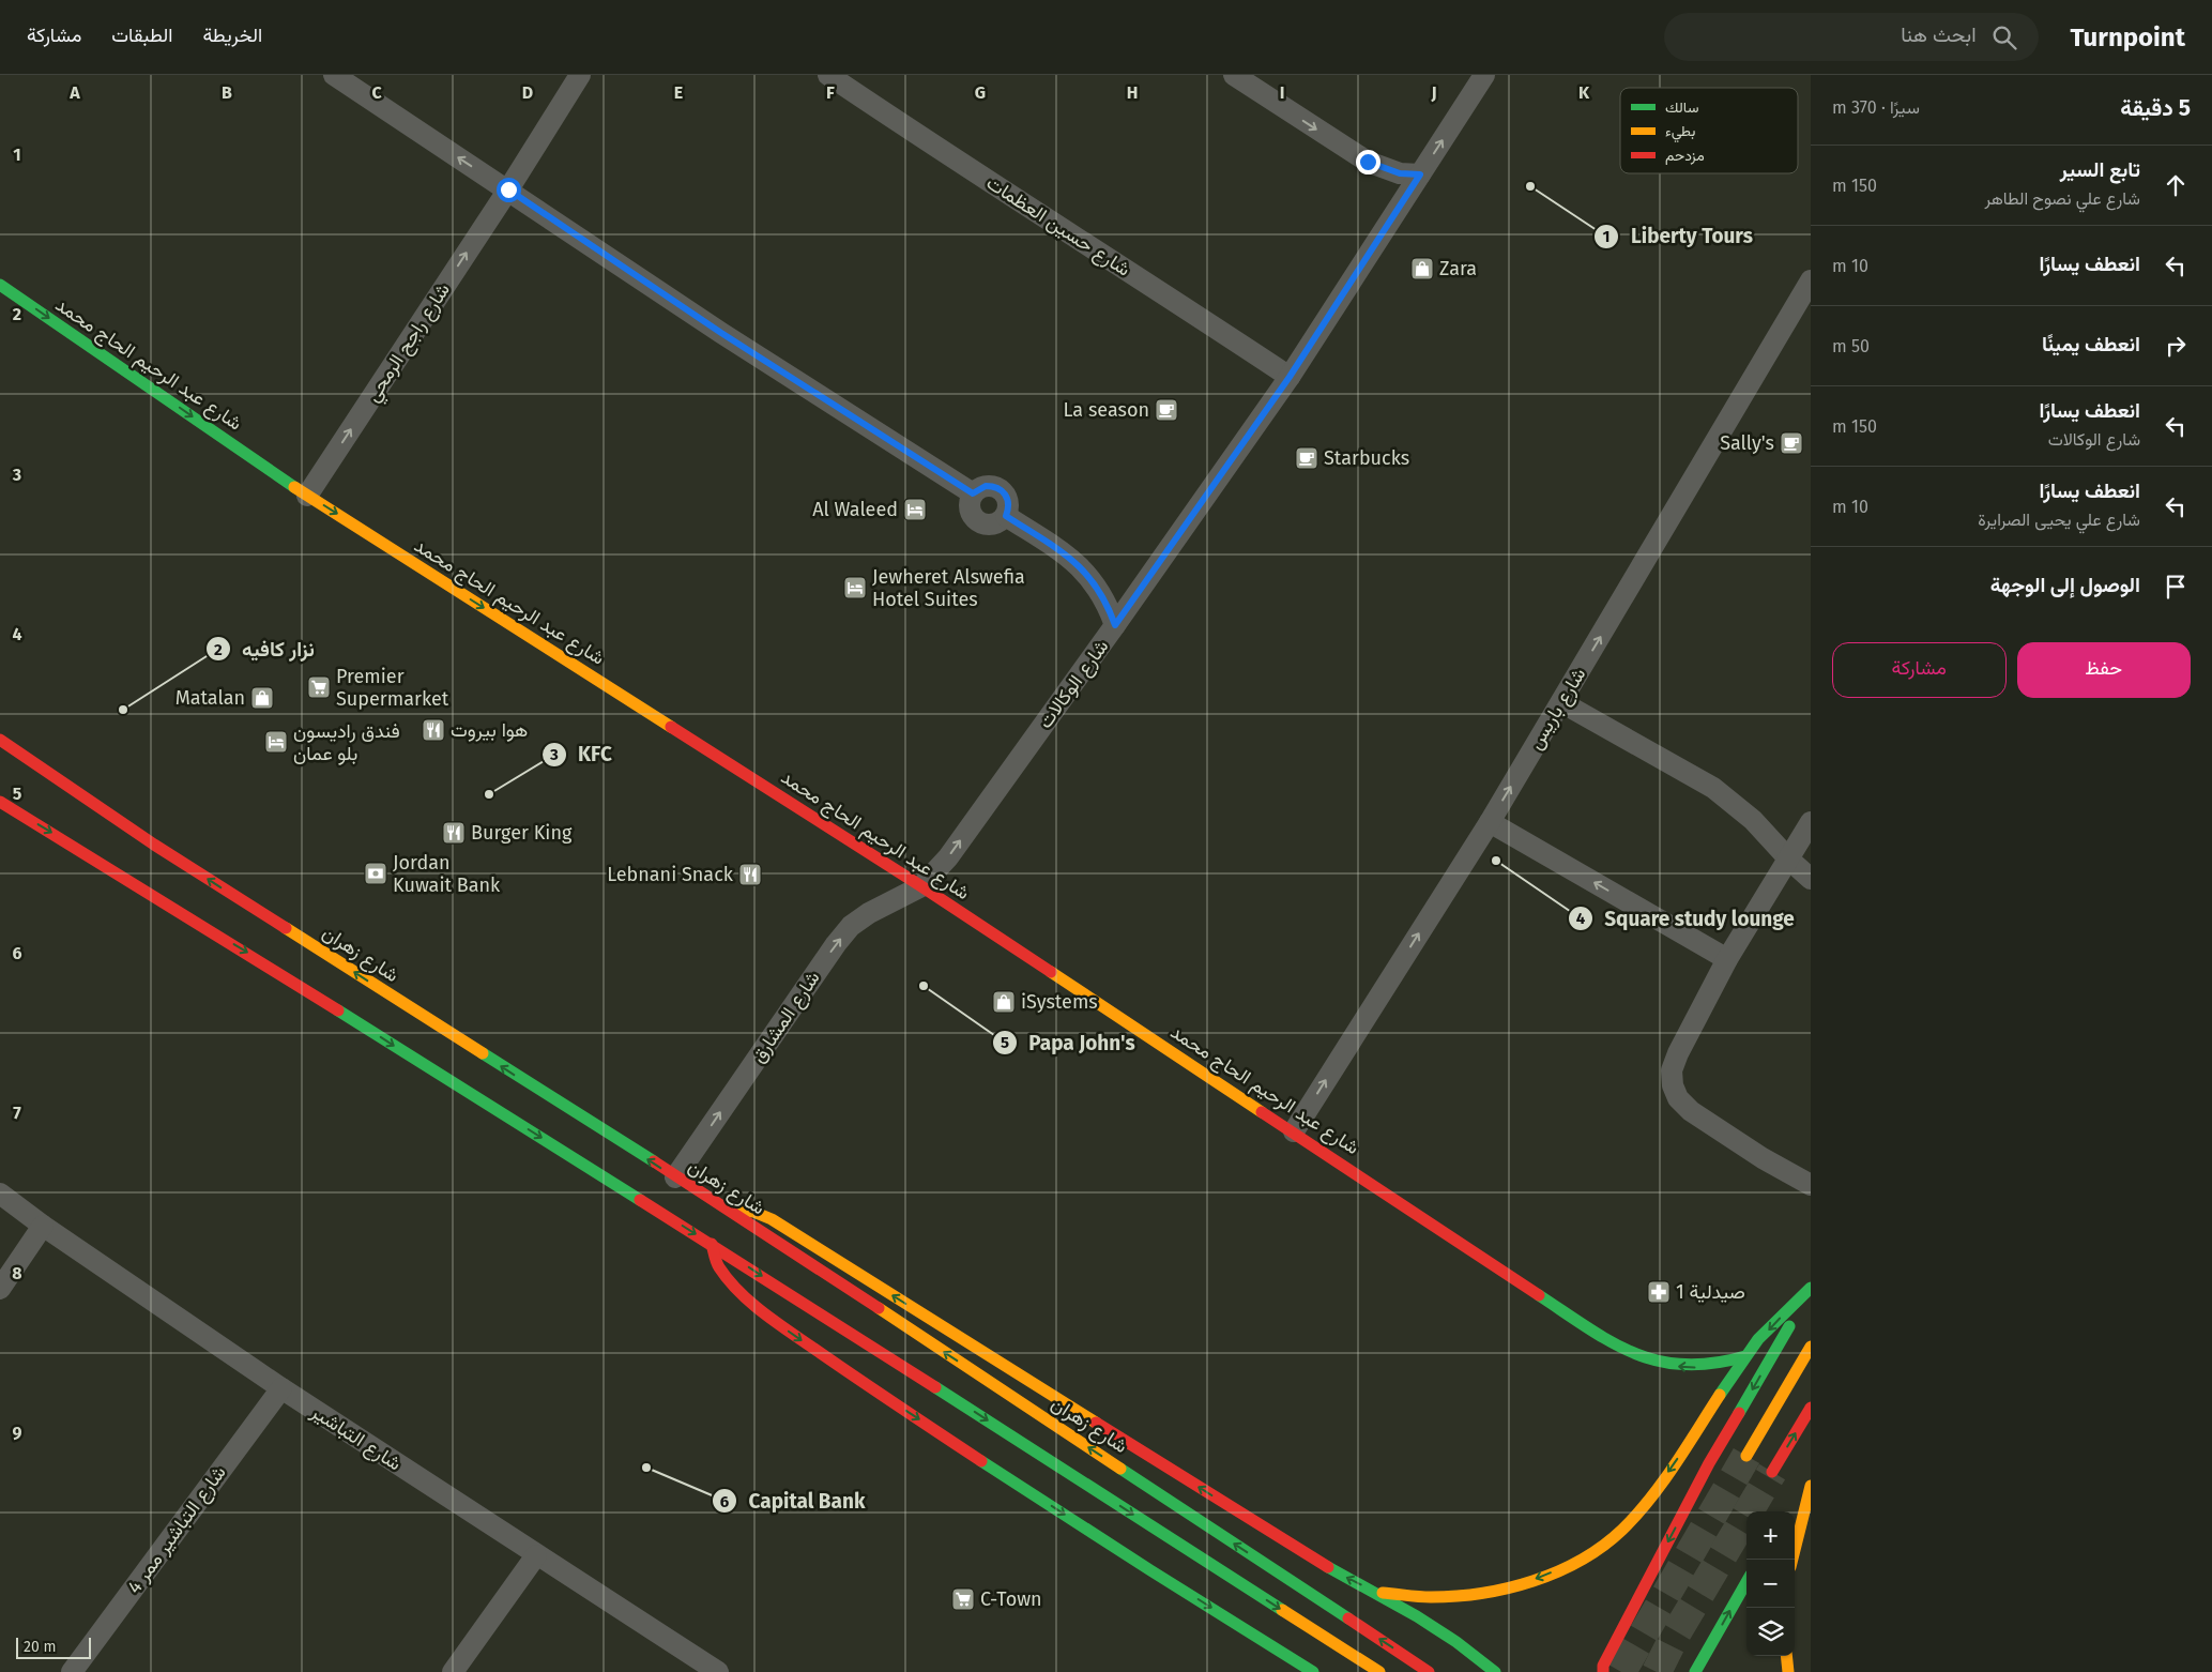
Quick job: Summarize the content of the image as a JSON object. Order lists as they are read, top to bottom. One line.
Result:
{"streets":{"main road":["شارع عبد الرحيم الحاج محمد","شارع زهران"],"street":["شارع حسين العظمات","شارع راجح الرمحي","شارع الوكالات","شارع باريس","شارع المشارق","شارع التباشير","شارع التباشير ممر 4"]},"crossings":[["شارع حسين العظمات","شارع الوكالات"],["شارع راجح الرمحي","شارع عبد الرحيم الحاج محمد"],["شارع عبد الرحيم الحاج محمد","شارع الوكالات"],["شارع عبد الرحيم الحاج محمد","شارع باريس"],["شارع عبد الرحيم الحاج محمد","شارع المشارق"],["شارع الوكالات","شارع المشارق"],["شارع زهران","شارع المشارق"],["شارع التباشير","شارع التباشير ممر 4"]],"one_way":["شارع راجح الرمحي","شارع الوكالات","شارع باريس","شارع المشارق"],"places":{"other":["Liberty Tours","نزار كافيه","KFC","Square study lounge","Papa John's","Capital Bank"],"shop":["Zara","Matalan","iSystems"],"cafe":["La season","Sally's","Starbucks"],"hotel":["Al Waleed","Jewheret Alswefia Hotel Suites","فندق راديسون بلو عمان"],"supermarket":["Premier Supermarket","C-Town"],"restaurant":["هوا بيروت","Burger King","Lebnani Snack"],"bank":["Jordan Kuwait Bank"],"pharmacy":["صيدلية 1"]},"legend":["سالك","بطيء","مزدحم"],"scale_bar":"20 m","page":{"header":"Turnpoint","search":"ابحث هنا","nav":["الخريطة","الطبقات","مشاركة"],"heading":["5 دقيقة","سيرًا · 370 m"],"list":[["تابع السير","شارع علي نصوح الطاهر","150 m"],["انعطف يسارًا","10 m"],["انعطف يمينًا","50 m"],["انعطف يسارًا","شارع الوكالات","150 m"],["انعطف يسارًا","شارع علي يحيى الصرايرة","10 m"],"الوصول إلى الوجهة"],"buttons":["حفظ","مشاركة"],"map_buttons":["+","−"],"scale":"20 m"},"grid":{"columns":["A","B","C","D","E","F","G","H","I","J","K"],"rows":["1","2","3","4","5","6","7","8","9"]}}
